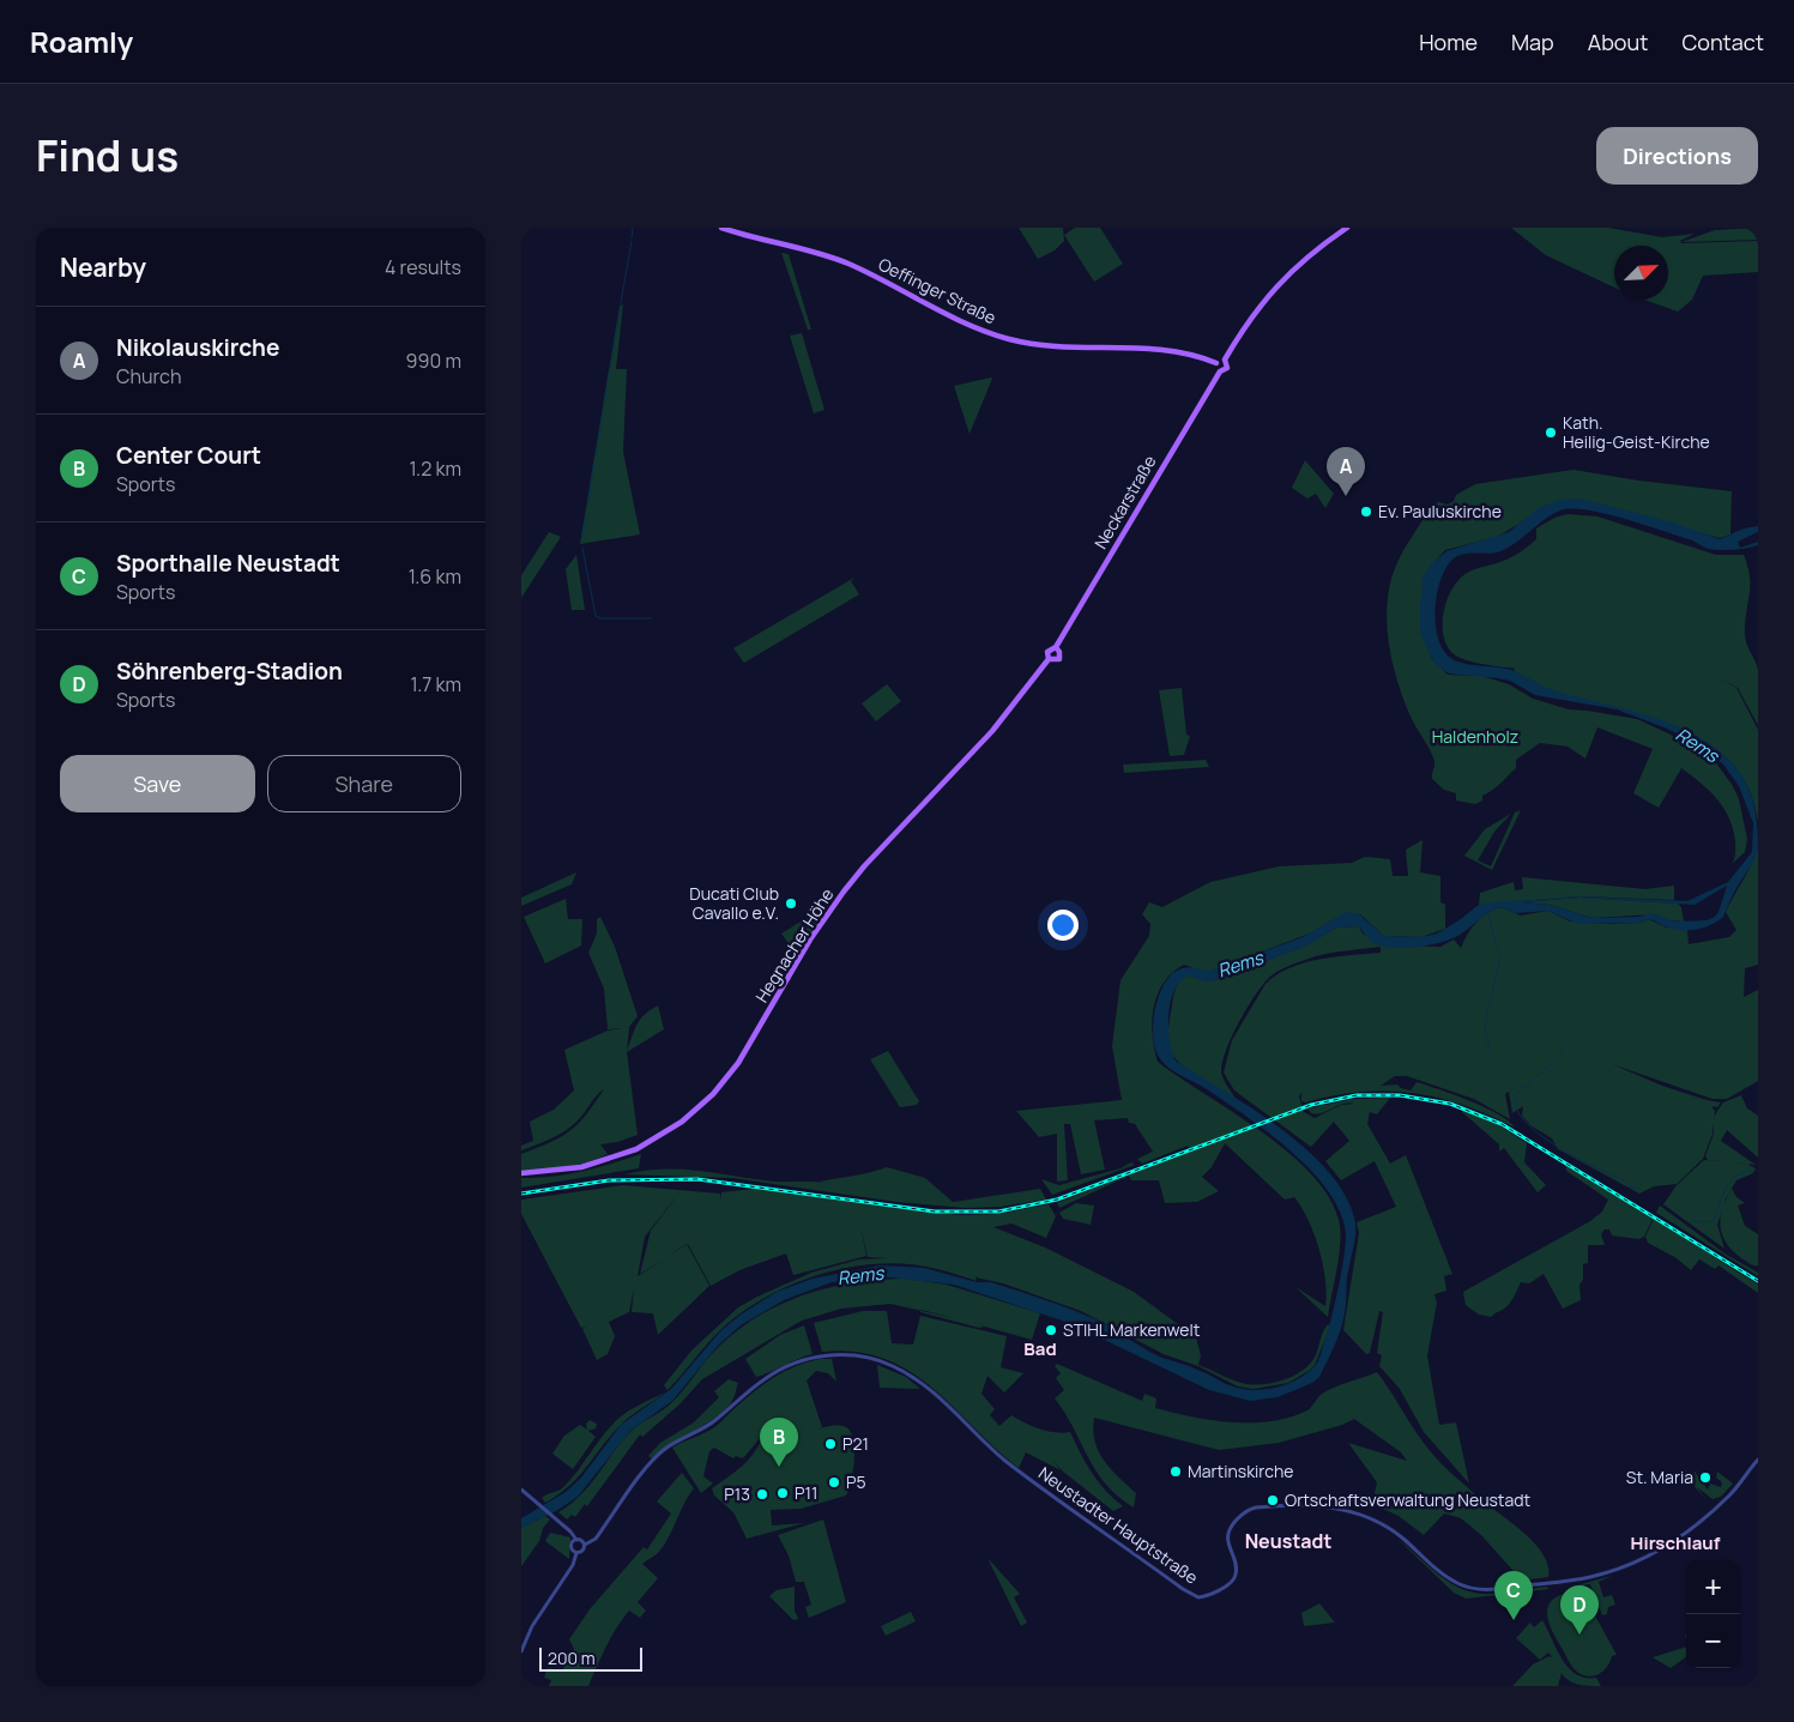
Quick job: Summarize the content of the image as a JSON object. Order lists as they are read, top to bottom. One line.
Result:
{"streets":{"main road":["Oeffinger Straße","Neckarstraße","Hegnacher Höhe"],"street":["Neustadter Hauptstraße"]},"districts":["Bad","Neustadt","Hirschlauf"],"water":["Rems"],"parks":["Haldenholz"],"places":["Kath. Heilig-Geist-Kirche","Ev. Pauluskirche","Ducati Club Cavallo e.V.","STIHL Markenwelt","P21","Martinskirche","St. Maria","P5","P11","P13","Ortschaftsverwaltung Neustadt"],"scale_bar":"200 m","north":"top right","page":{"header":"Roamly","nav":["Home","Map","About","Contact"],"title":"Find us","buttons":["Directions",["Save","Share"]],"heading":["Nearby","4 results"],"list":[{"mark":"A","name":"Nikolauskirche","note":"Church","value":"990 m"},{"mark":"B","name":"Center Court","note":"Sports","value":"1.2 km"},{"mark":"C","name":"Sporthalle Neustadt","note":"Sports","value":"1.6 km"},{"mark":"D","name":"Söhrenberg-Stadion","note":"Sports","value":"1.7 km"}],"pins":["A","B","C","D"],"map_buttons":["+","−"],"scale":"200 m"}}
